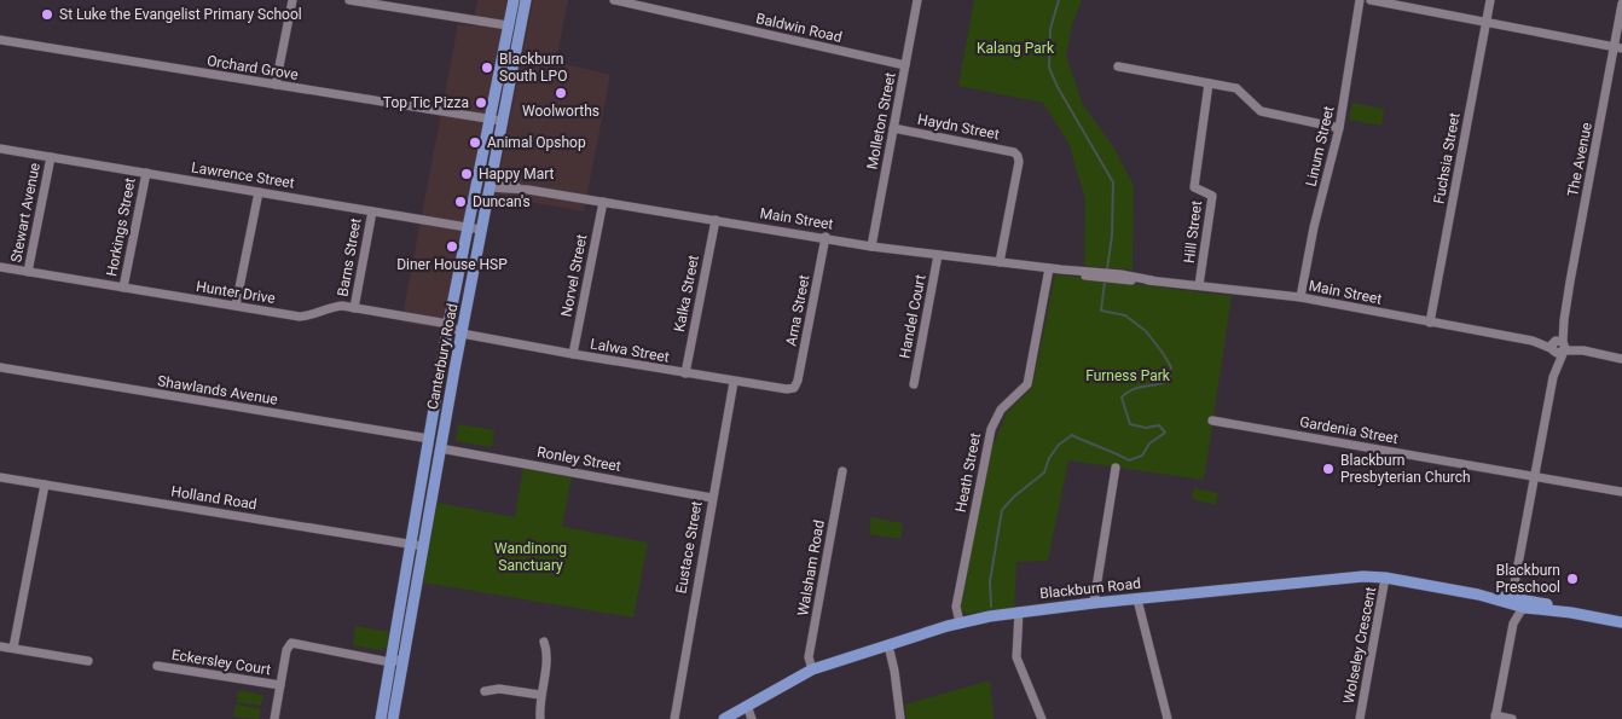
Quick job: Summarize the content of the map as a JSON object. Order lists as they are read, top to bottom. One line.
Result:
{"streets":{"main road":["Canterbury Road","Blackburn Road"],"street":["Baldwin Road","Orchard Grove","Molleton Street","Haydn Street","Linum Street","Fuchsia Street","The Avenue","Lawrence Street","Stewart Avenue","Main Street","Horkings Street","Hill Street","Barns Street","Norvel Street","Hunter Drive","Kalka Street","Arna Street","Handel Court","Lalwa Street","Shawlands Avenue","Gardenia Street","Ronley Street","Heath Street","Holland Road","Eustace Street","Walsham Road","Wolseley Crescent","Eckersley Court"]},"crossings":[["Baldwin Road","Molleton Street"],["Orchard Grove","Canterbury Road"],["Molleton Street","Haydn Street"],["Molleton Street","Main Street"],["Haydn Street","Main Street"],["Linum Street","Main Street"],["Fuchsia Street","Main Street"],["The Avenue","Main Street"],["The Avenue","Gardenia Street"],["The Avenue","Blackburn Road"],["Lawrence Street","Stewart Avenue"],["Lawrence Street","Horkings Street"],["Lawrence Street","Barns Street"],["Lawrence Street","Canterbury Road"],["Stewart Avenue","Hunter Drive"],["Main Street","Hill Street"],["Main Street","Norvel Street"],["Main Street","Kalka Street"],["Main Street","Arna Street"],["Main Street","Handel Court"],["Main Street","Canterbury Road"],["Main Street","Heath Street"],["Horkings Street","Hunter Drive"],["Barns Street","Hunter Drive"],["Norvel Street","Lalwa Street"],["Hunter Drive","Lalwa Street"],["Hunter Drive","Canterbury Road"],["Kalka Street","Lalwa Street"],["Arna Street","Lalwa Street"],["Lalwa Street","Canterbury Road"],["Lalwa Street","Eustace Street"],["Canterbury Road","Shawlands Avenue"],["Canterbury Road","Ronley Street"],["Canterbury Road","Holland Road"],["Ronley Street","Eustace Street"],["Heath Street","Blackburn Road"],["Walsham Road","Blackburn Road"],["Blackburn Road","Wolseley Crescent"]],"parks":["Kalang Park","Furness Park","Wandinong Sanctuary"],"places":["St Luke the Evangelist Primary School","Blackburn South LPO","Woolworths","Top Tic Pizza","Animal Opshop","Happy Mart","Duncan's","Diner House HSP","Blackburn Presbyterian Church","Blackburn Preschool"]}
